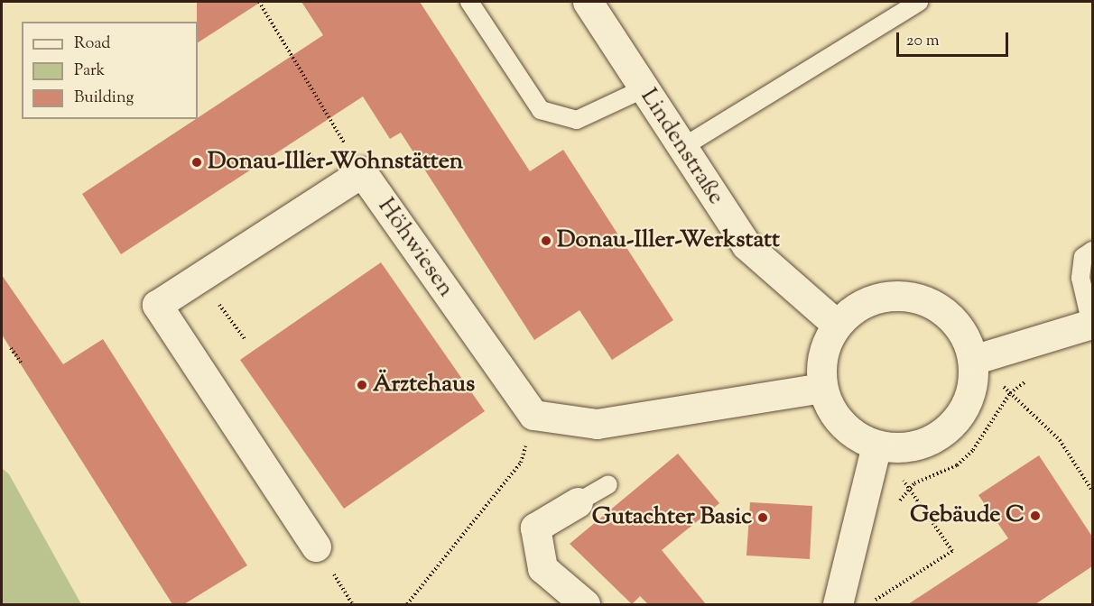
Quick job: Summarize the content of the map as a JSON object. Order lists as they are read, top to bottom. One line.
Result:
{"streets":{"street":["Lindenstraße","Höhwiesen"]},"places":["Donau-Iller-Wohnstätten","Donau-Iller-Werkstatt","Ärztehaus","Gebäude C","Gutachter Basic"],"legend":["Road","Park","Building"],"scale_bar":"20 m"}
